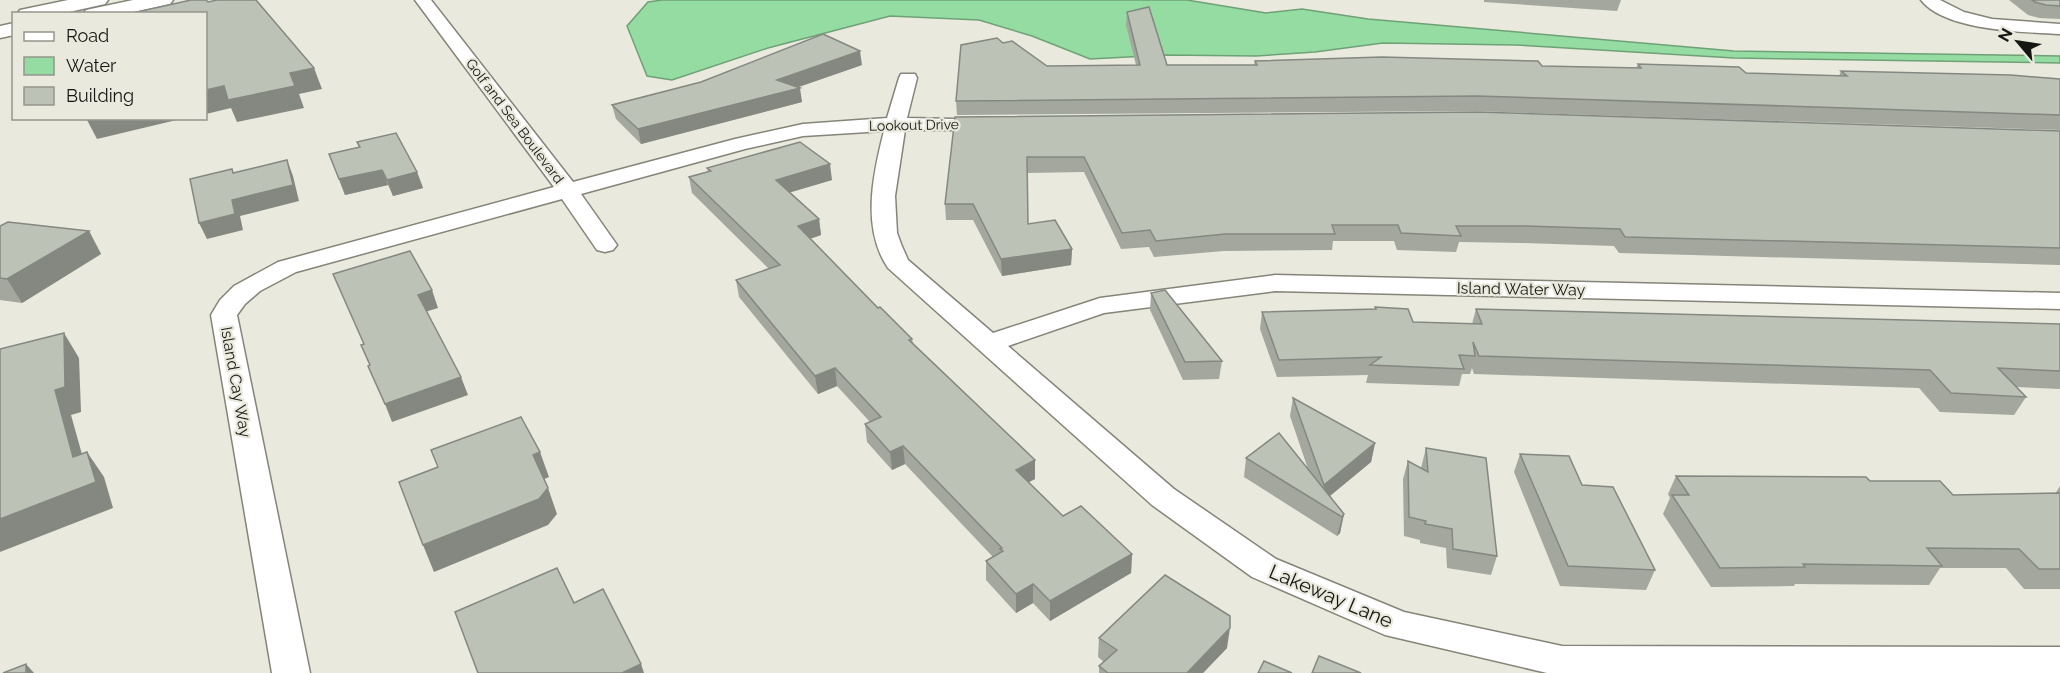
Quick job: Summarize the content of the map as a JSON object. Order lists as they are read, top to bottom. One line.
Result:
{"streets":{"street":["Golf and Sea Boulevard","Lookout Drive","Island Water Way","Island Cay Way","Lakeway Lane"]},"crossings":[["Golf and Sea Boulevard","Lookout Drive"],["Golf and Sea Boulevard","Island Cay Way"],["Lookout Drive","Island Cay Way"],["Lookout Drive","Lakeway Lane"],["Island Water Way","Lakeway Lane"]],"legend":["Road","Water","Building"],"north":"top left"}
